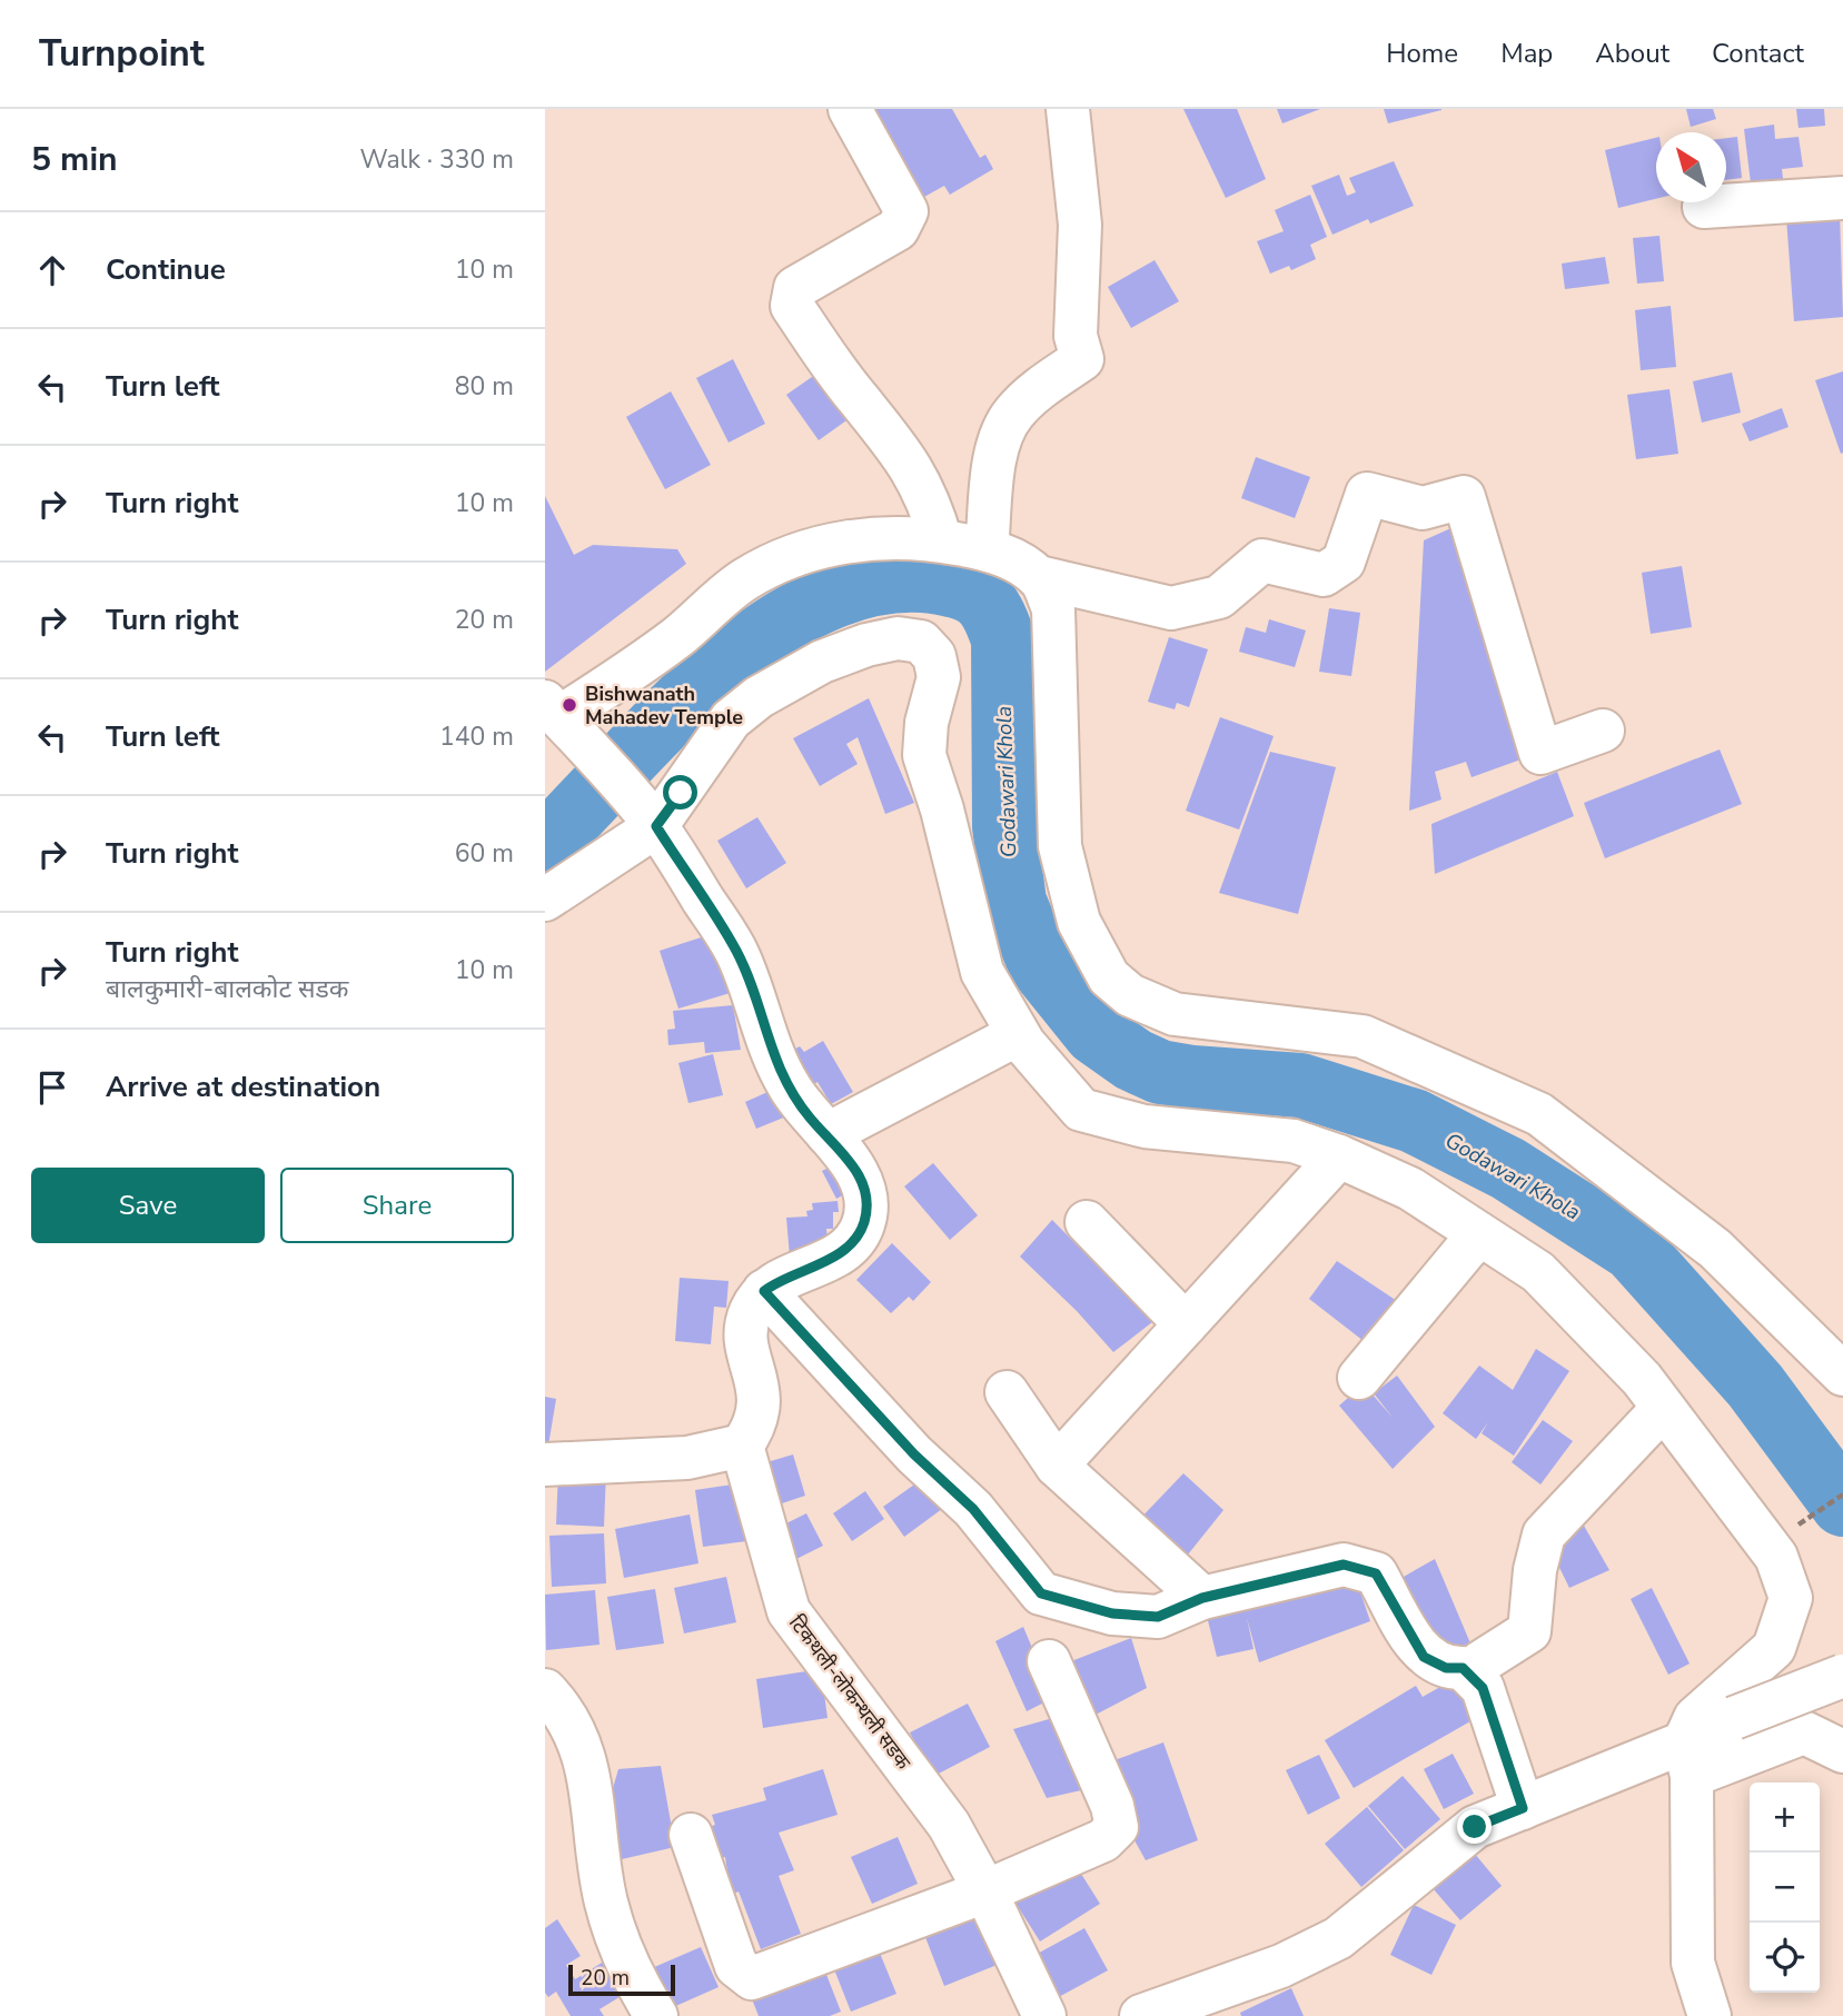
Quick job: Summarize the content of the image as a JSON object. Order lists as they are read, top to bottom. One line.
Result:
{"streets":{"street":["टिकथली-लोकन्थली सडक"]},"water":["Godawari Khola"],"places":["Bishwanath Mahadev Temple"],"scale_bar":"20 m","north":"top left","page":{"header":"Turnpoint","nav":["Home","Map","About","Contact"],"heading":["5 min","Walk · 330 m"],"list":[["Continue","10 m"],["Turn left","80 m"],["Turn right","10 m"],["Turn right","20 m"],["Turn left","140 m"],["Turn right","60 m"],["Turn right","बालकुमारी-बालकोट सडक","10 m"],"Arrive at destination"],"buttons":["Save","Share"],"map_buttons":["+","−"],"scale":"20 m"}}
